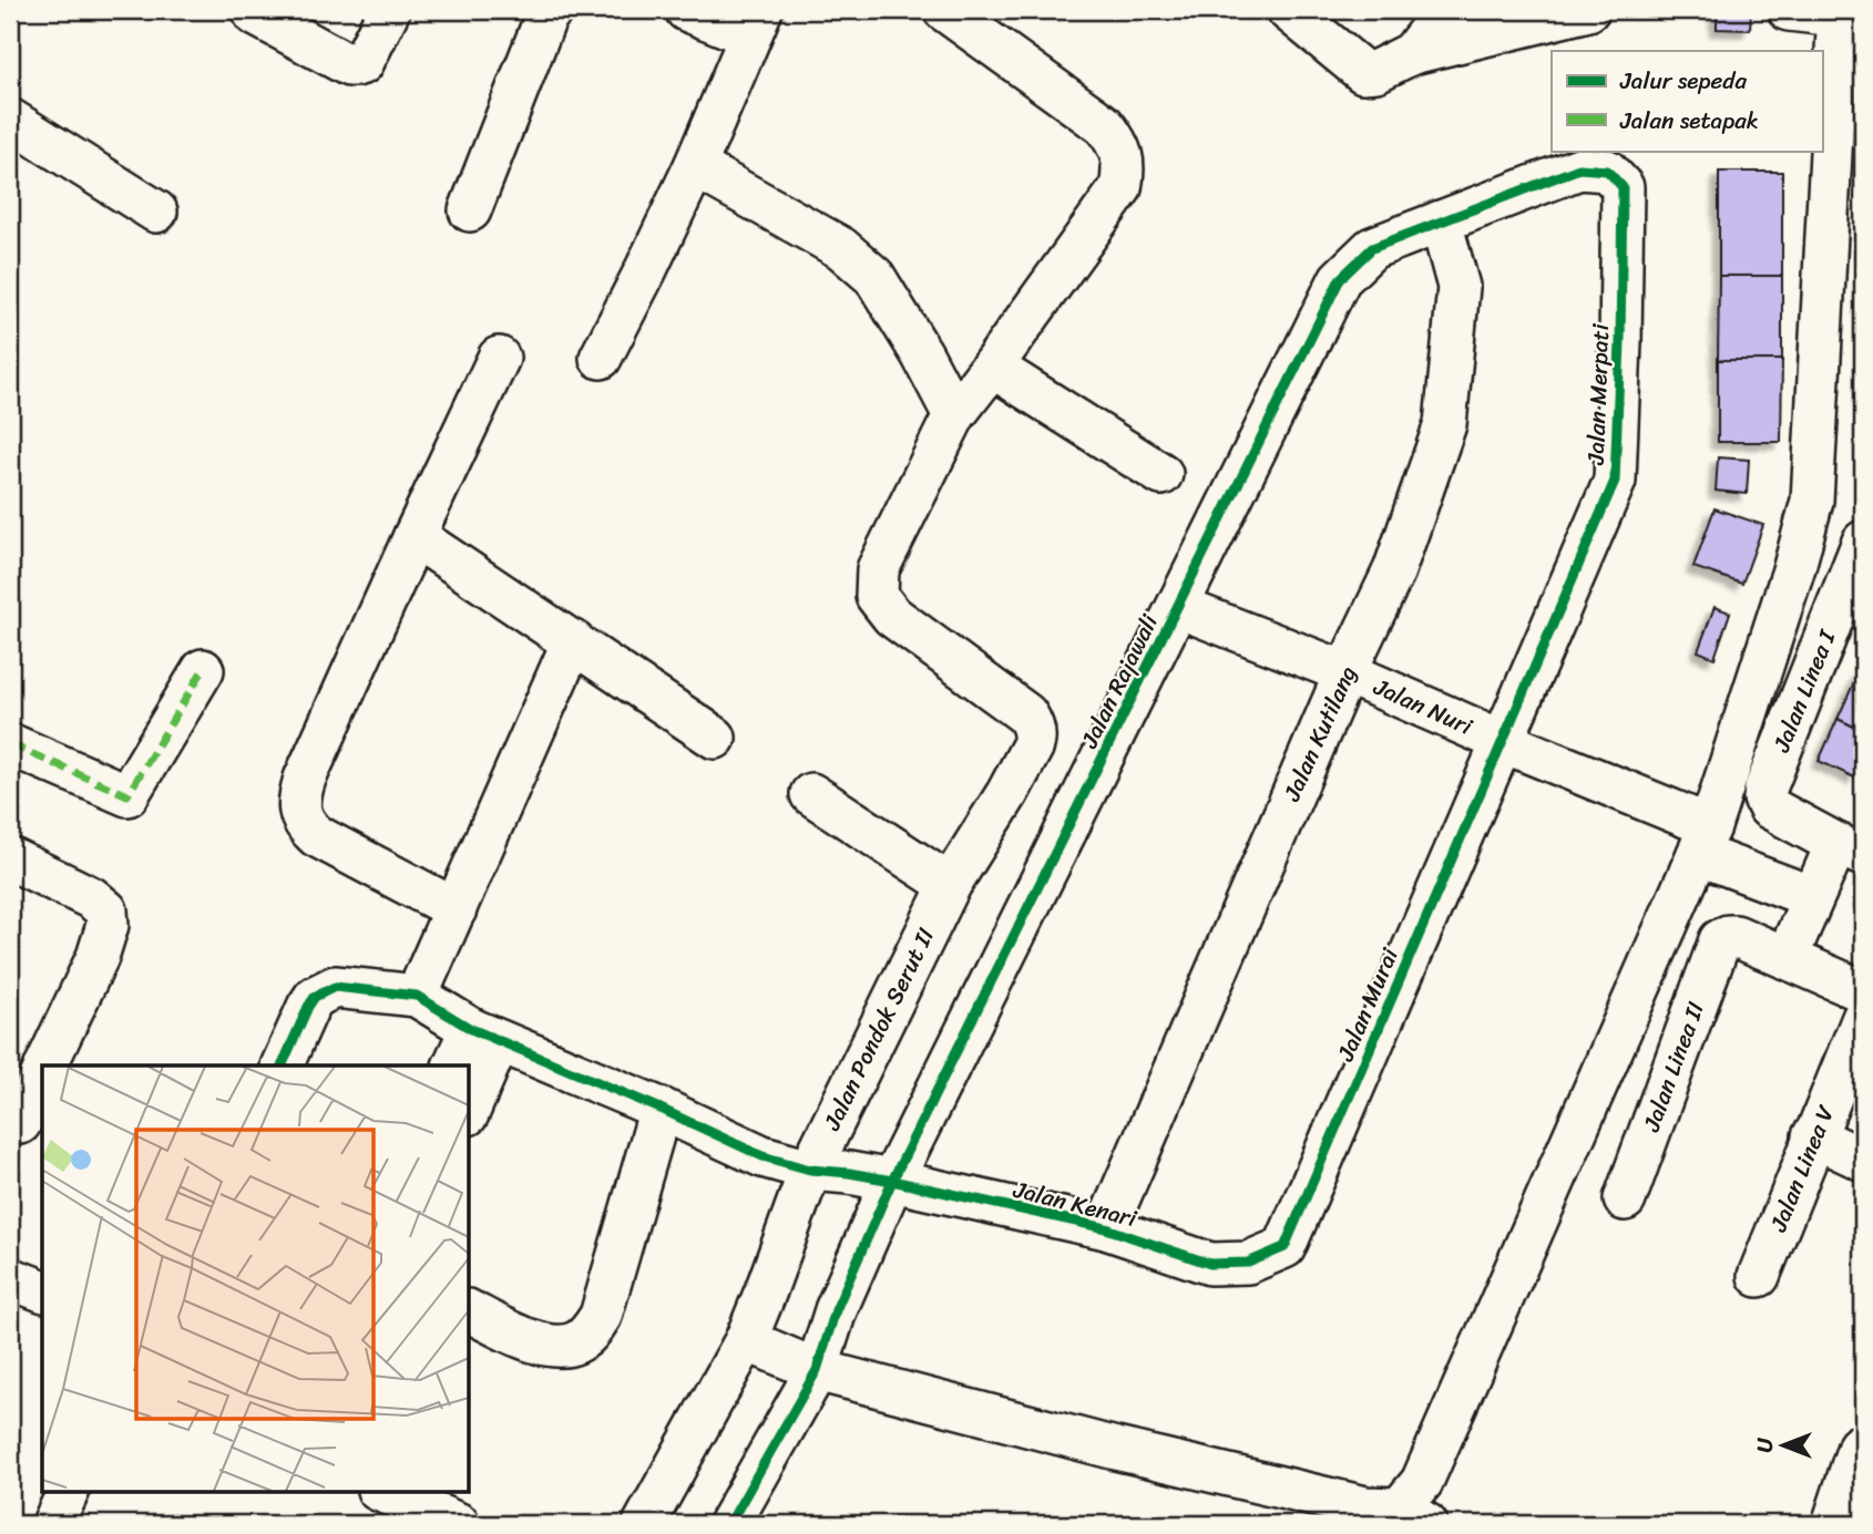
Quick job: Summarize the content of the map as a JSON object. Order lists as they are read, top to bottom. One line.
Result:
{"streets":{"street":["Jalan Merpati","Jalan Rajawali","Jalan Linea I","Jalan Nuri","Jalan Kutilang","Jalan Murai","Jalan Pondok Serut II","Jalan Linea II","Jalan Linea V","Jalan Kenari"]},"crossings":[["Jalan Merpati","Jalan Rajawali"],["Jalan Merpati","Jalan Nuri"],["Jalan Merpati","Jalan Murai"],["Jalan Rajawali","Jalan Nuri"],["Jalan Rajawali","Jalan Kutilang"],["Jalan Rajawali","Jalan Kenari"],["Jalan Nuri","Jalan Kutilang"],["Jalan Nuri","Jalan Murai"],["Jalan Kutilang","Jalan Kenari"],["Jalan Murai","Jalan Kenari"],["Jalan Pondok Serut II","Jalan Kenari"]],"legend":["Jalur sepeda","Jalan setapak"],"north":"left"}
